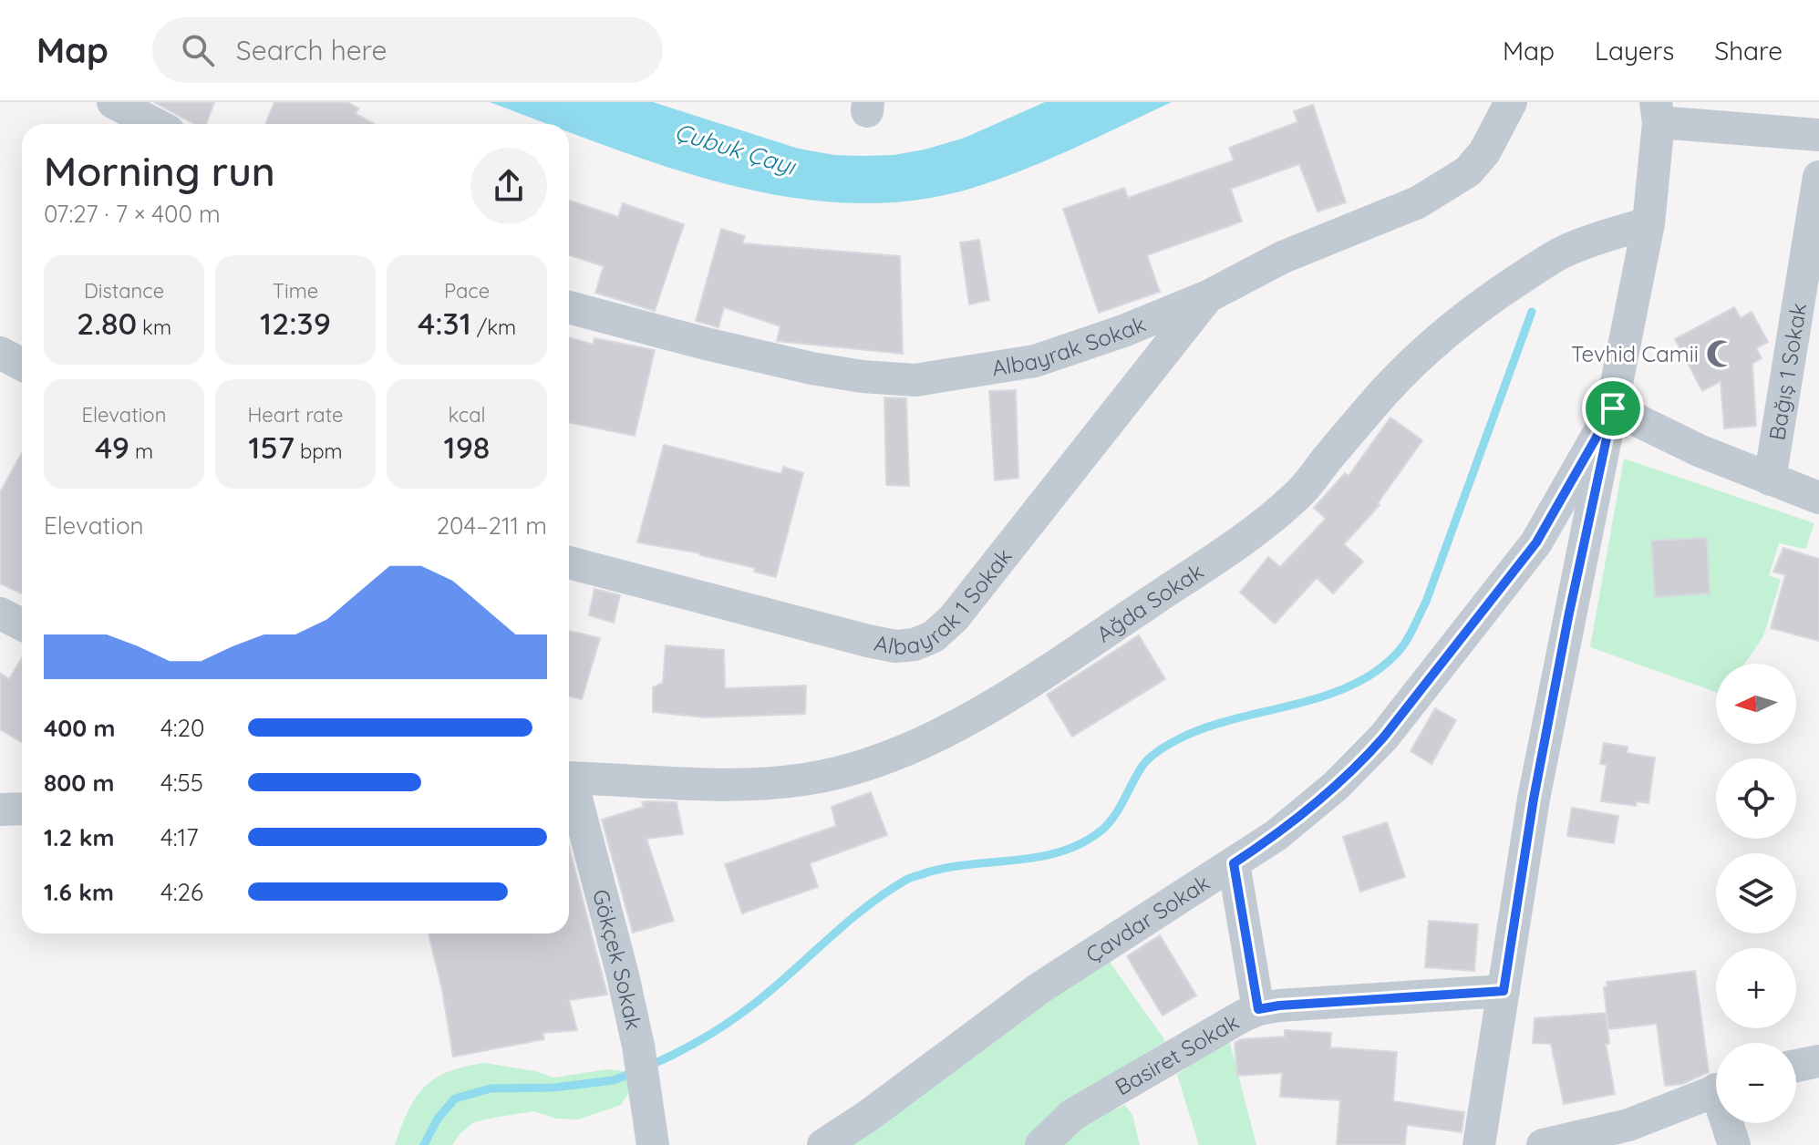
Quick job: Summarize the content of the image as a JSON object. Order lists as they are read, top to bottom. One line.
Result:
{"streets":{"street":["Albayrak Sokak","Bağış 1 Sokak","Albayrak 1 Sokak","Ağda Sokak","Çavdar Sokak","Gökçek Sokak","Basiret Sokak"]},"crossings":[["Albayrak Sokak","Albayrak 1 Sokak"]],"water":["Çubuk Çayı"],"places":{"mosque":["Tevhid Camii"]},"north":"left","page":{"header":"Map","search":"Search here","nav":["Map","Layers","Share"],"heading":["Morning run","07:27 · 7 × 400 m"],"stats":[["Distance","2.80 km"],["Time","12:39"],["Pace","4:31 /km"],["Elevation","49 m"],["Heart rate","157 bpm"],["kcal","198"]],"chart":["Elevation","204–211 m"],"map_buttons":["+","−"],"list":[{"name":"400 m","note":"4:20"},{"name":"800 m","note":"4:55"},{"name":"1.2 km","note":"4:17"},{"name":"1.6 km","note":"4:26"}]}}
